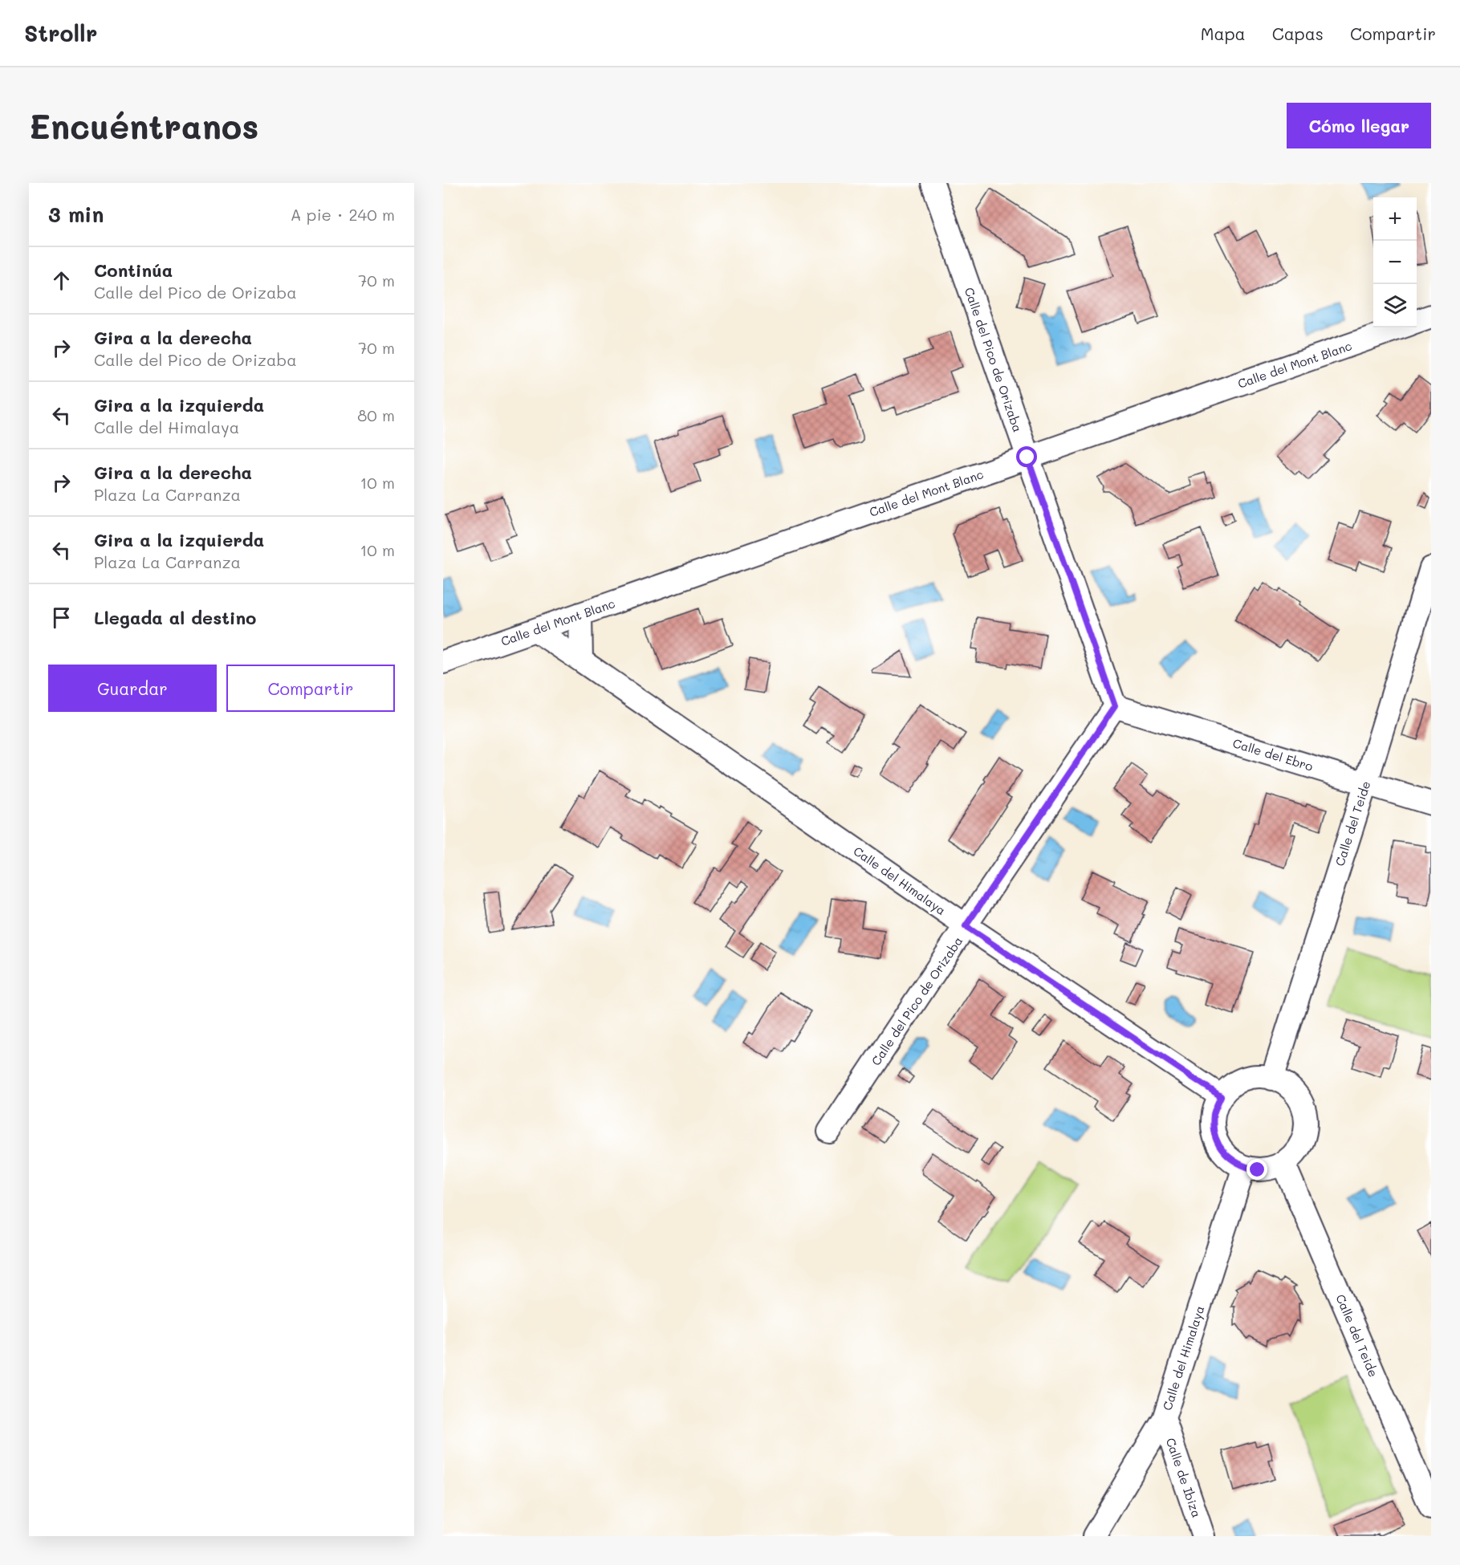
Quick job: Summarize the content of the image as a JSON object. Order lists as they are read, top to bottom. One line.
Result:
{"streets":{"street":["Calle del Pico de Orizaba","Calle del Mont Blanc","Calle del Ebro","Calle del Teide","Calle del Himalaya","Calle de Ibiza"]},"crossings":[["Calle del Pico de Orizaba","Calle del Mont Blanc"],["Calle del Pico de Orizaba","Calle del Ebro"],["Calle del Pico de Orizaba","Calle del Himalaya"],["Calle del Mont Blanc","Calle del Himalaya"],["Calle del Ebro","Calle del Teide"],["Calle del Teide","Calle del Himalaya"],["Calle del Himalaya","Calle de Ibiza"]],"page":{"header":"Strollr","nav":["Mapa","Capas","Compartir"],"buttons":["Cómo llegar",["Guardar","Compartir"]],"title":"Encuéntranos","heading":["3 min","A pie · 240 m"],"map_buttons":["+","−"],"list":[["Continúa","Calle del Pico de Orizaba","70 m"],["Gira a la derecha","Calle del Pico de Orizaba","70 m"],["Gira a la izquierda","Calle del Himalaya","80 m"],["Gira a la derecha","Plaza La Carranza","10 m"],["Gira a la izquierda","Plaza La Carranza","10 m"],"Llegada al destino"]}}
